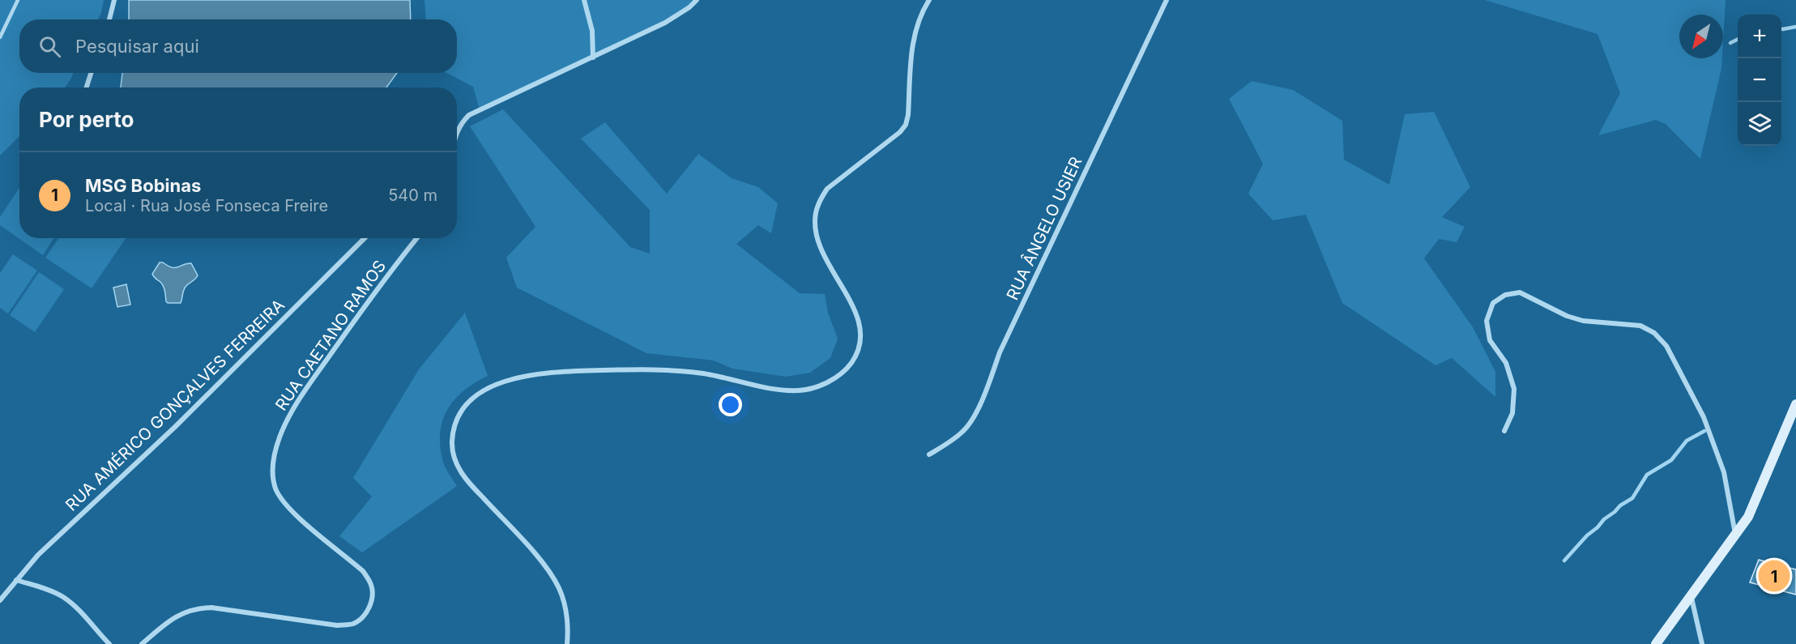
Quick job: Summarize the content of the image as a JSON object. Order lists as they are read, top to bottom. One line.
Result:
{"streets":{"street":["RUA ÂNGELO USIER","RUA CAETANO RAMOS","RUA AMÉRICO GONÇALVES FERREIRA"]},"north":"bottom left","page":{"map_buttons":["+","−"],"search":"Pesquisar aqui","heading":"Por perto","list":[{"mark":"1","name":"MSG Bobinas","note":"Local · Rua José Fonseca Freire","value":"540 m"}],"pins":"1"}}
